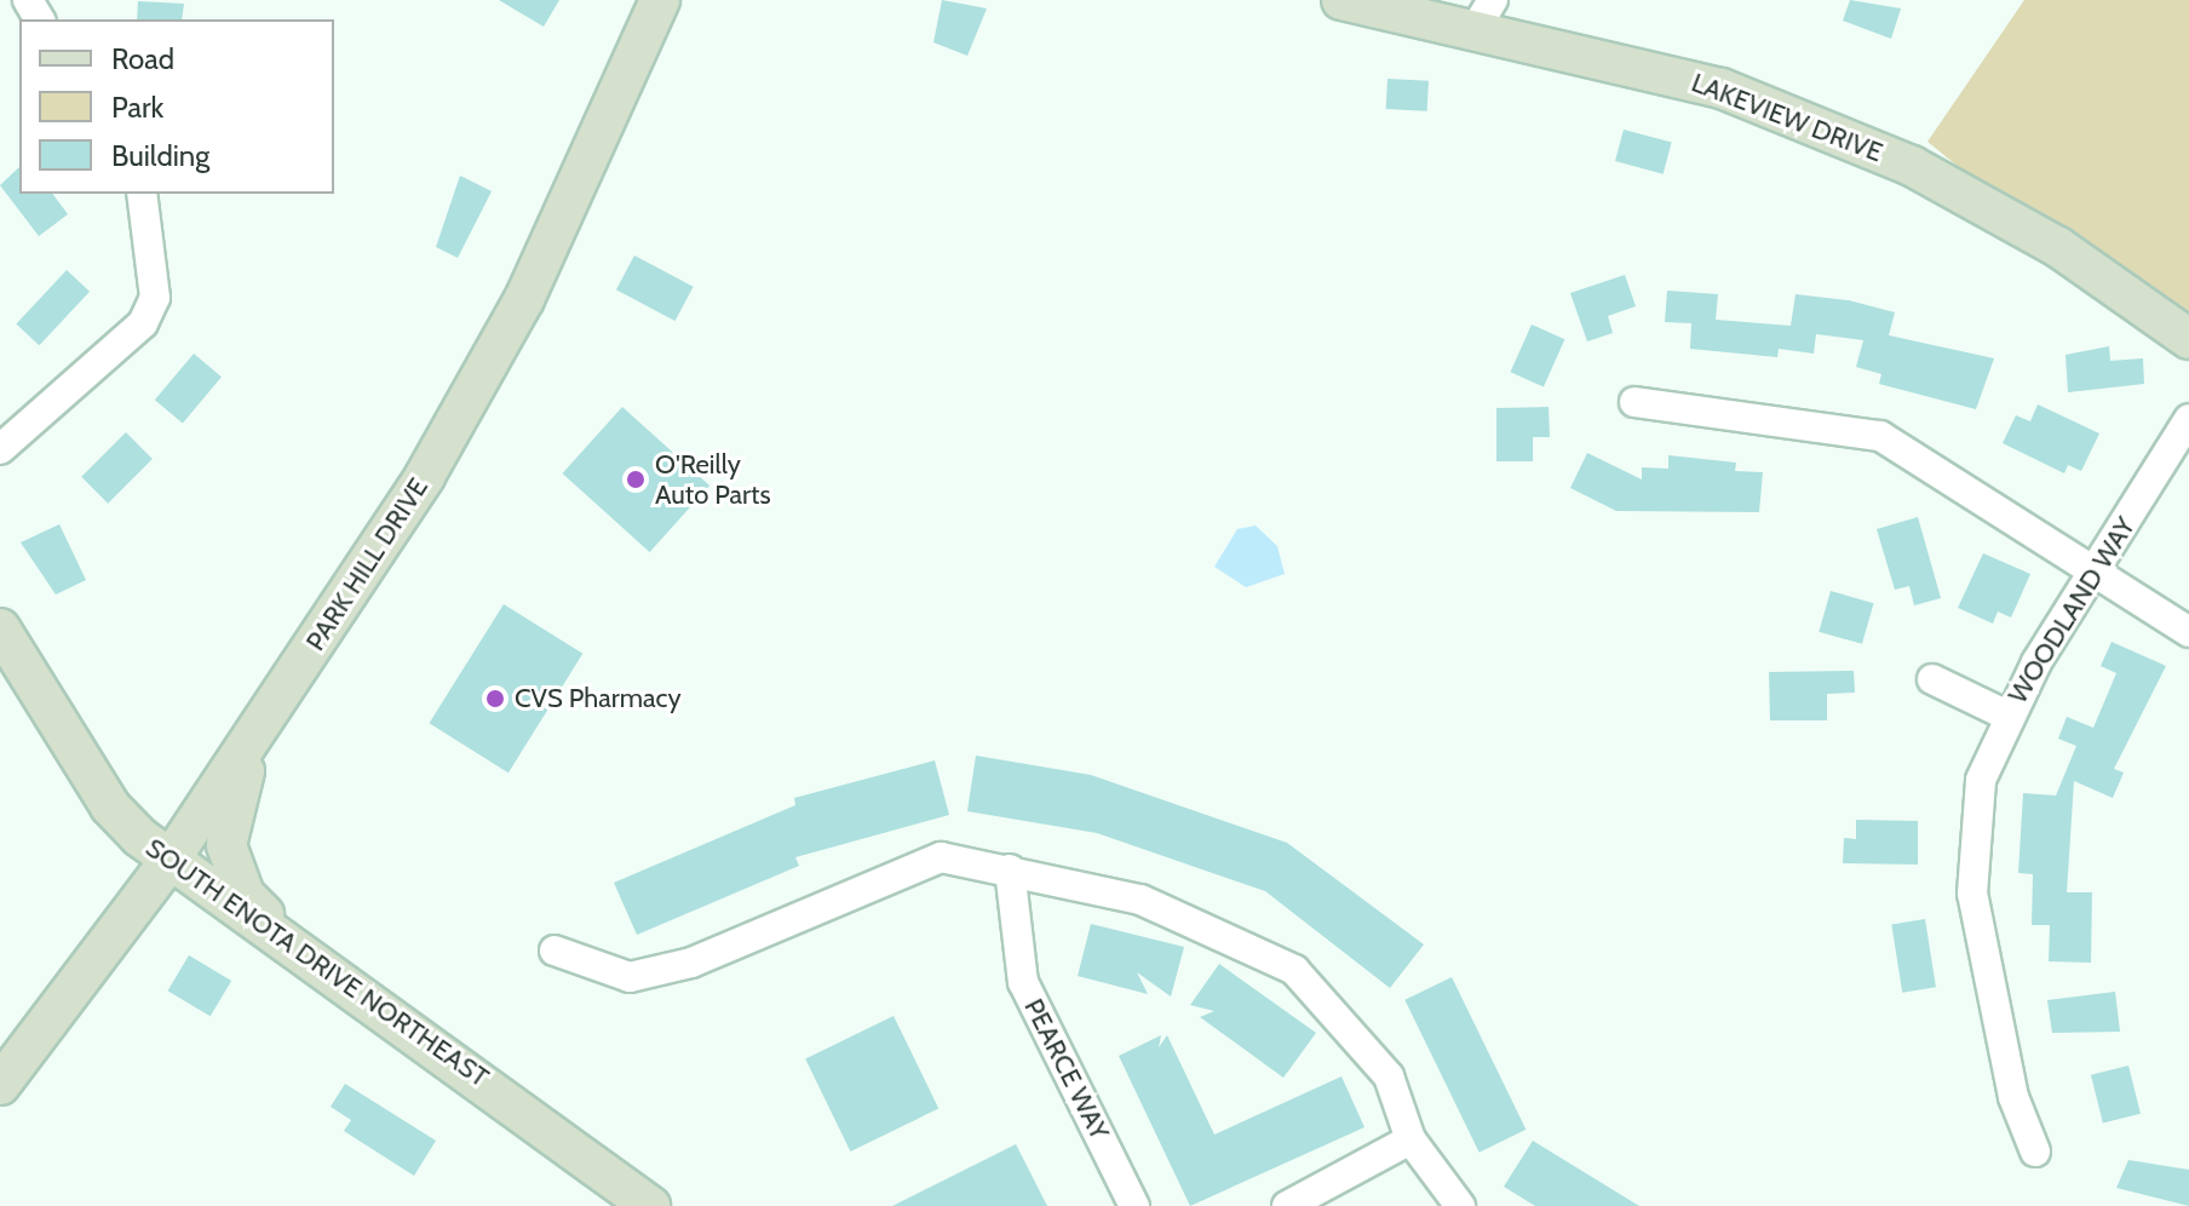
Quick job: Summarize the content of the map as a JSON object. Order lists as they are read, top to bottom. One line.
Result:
{"streets":{"main road":["LAKEVIEW DRIVE","PARK HILL DRIVE","SOUTH ENOTA DRIVE NORTHEAST"],"street":["WOODLAND WAY","PEARCE WAY"]},"crossings":[["PARK HILL DRIVE","SOUTH ENOTA DRIVE NORTHEAST"]],"places":["O'Reilly Auto Parts","CVS Pharmacy"],"legend":["Road","Park","Building"]}
